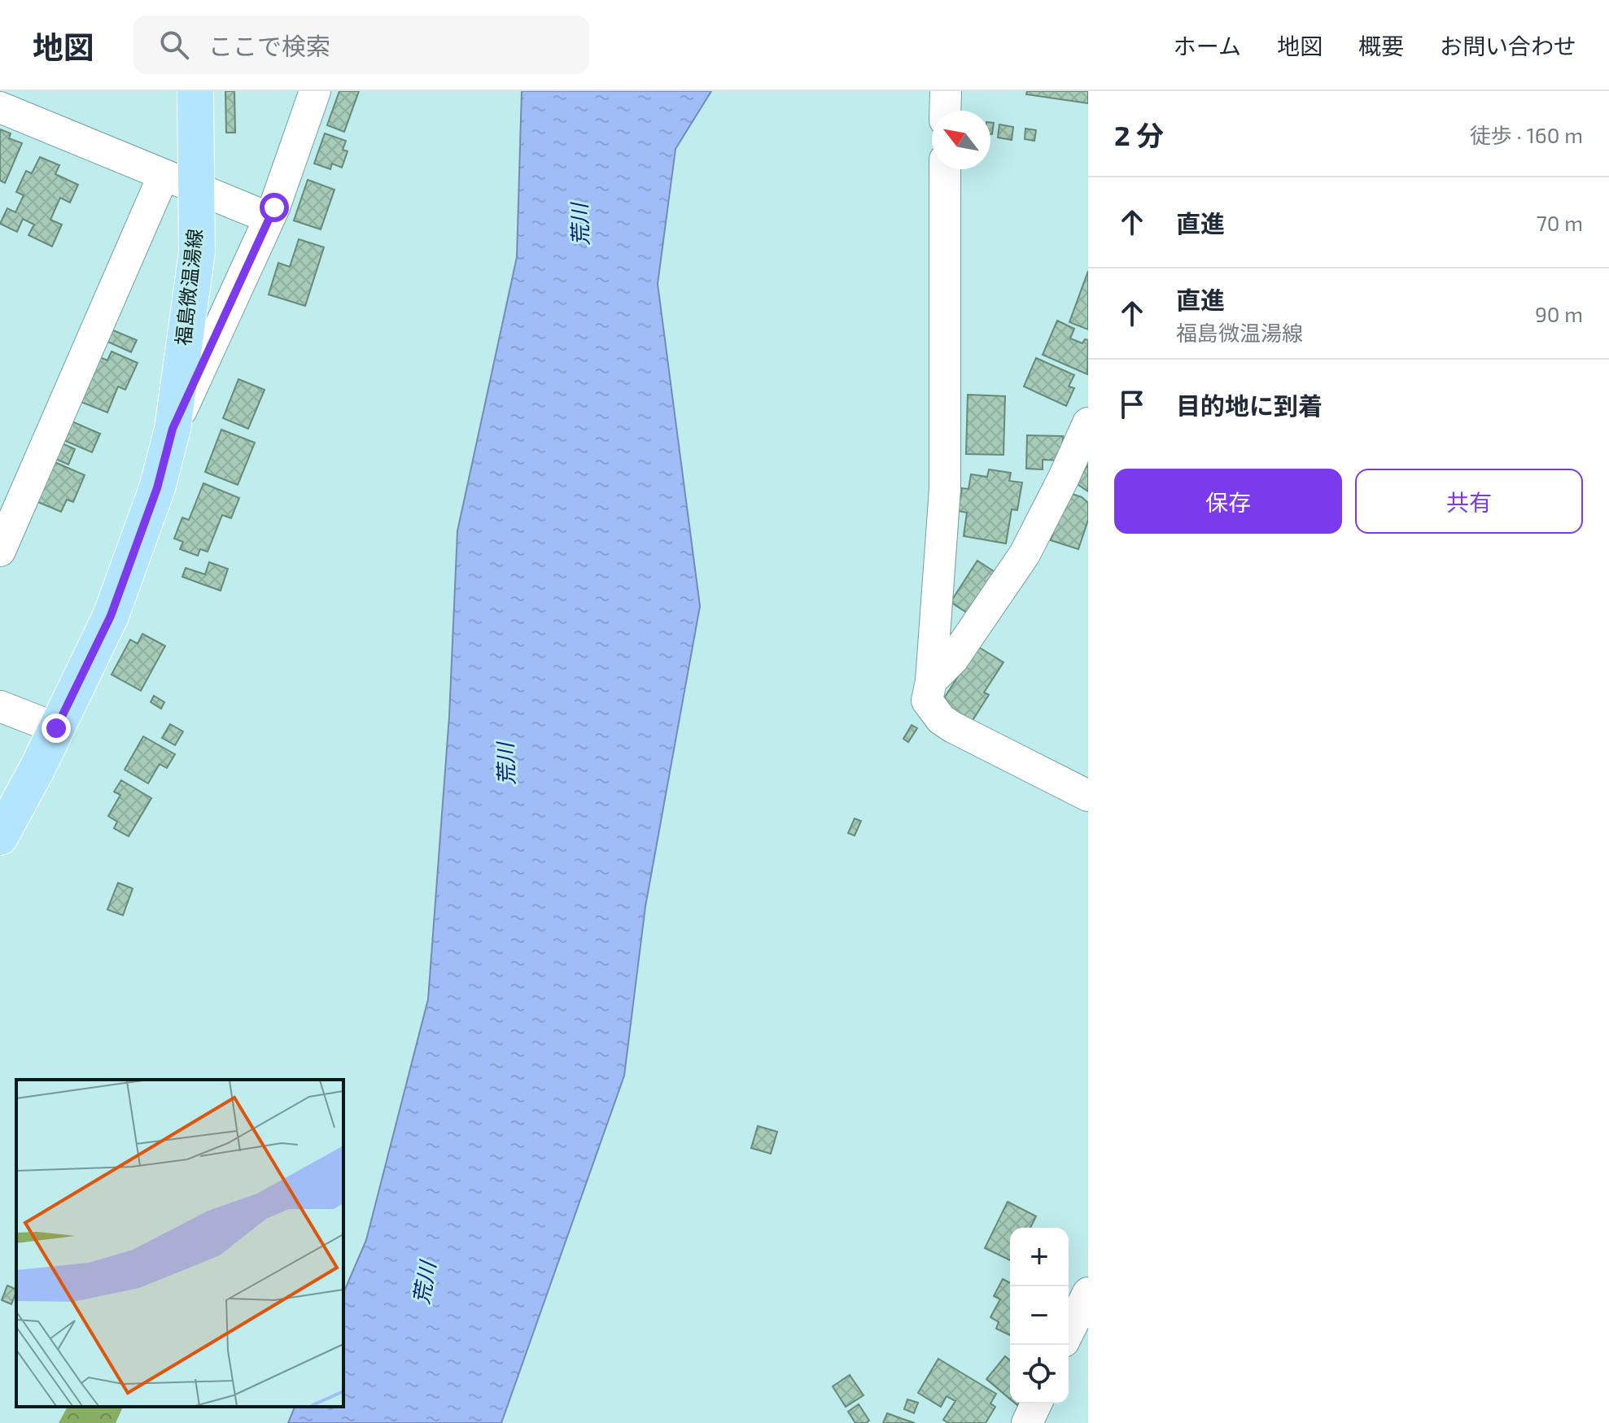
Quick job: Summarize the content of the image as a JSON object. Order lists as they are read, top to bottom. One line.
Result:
{"streets":{"main road":["福島微温湯線"]},"water":["荒川"],"north":"top left","page":{"header":"地図","search":"ここで検索","nav":["ホーム","地図","概要","お問い合わせ"],"heading":["2 分","徒歩 · 160 m"],"list":[["直進","70 m"],["直進","福島微温湯線","90 m"],"目的地に到着"],"buttons":["保存","共有"],"map_buttons":["+","−"]}}
